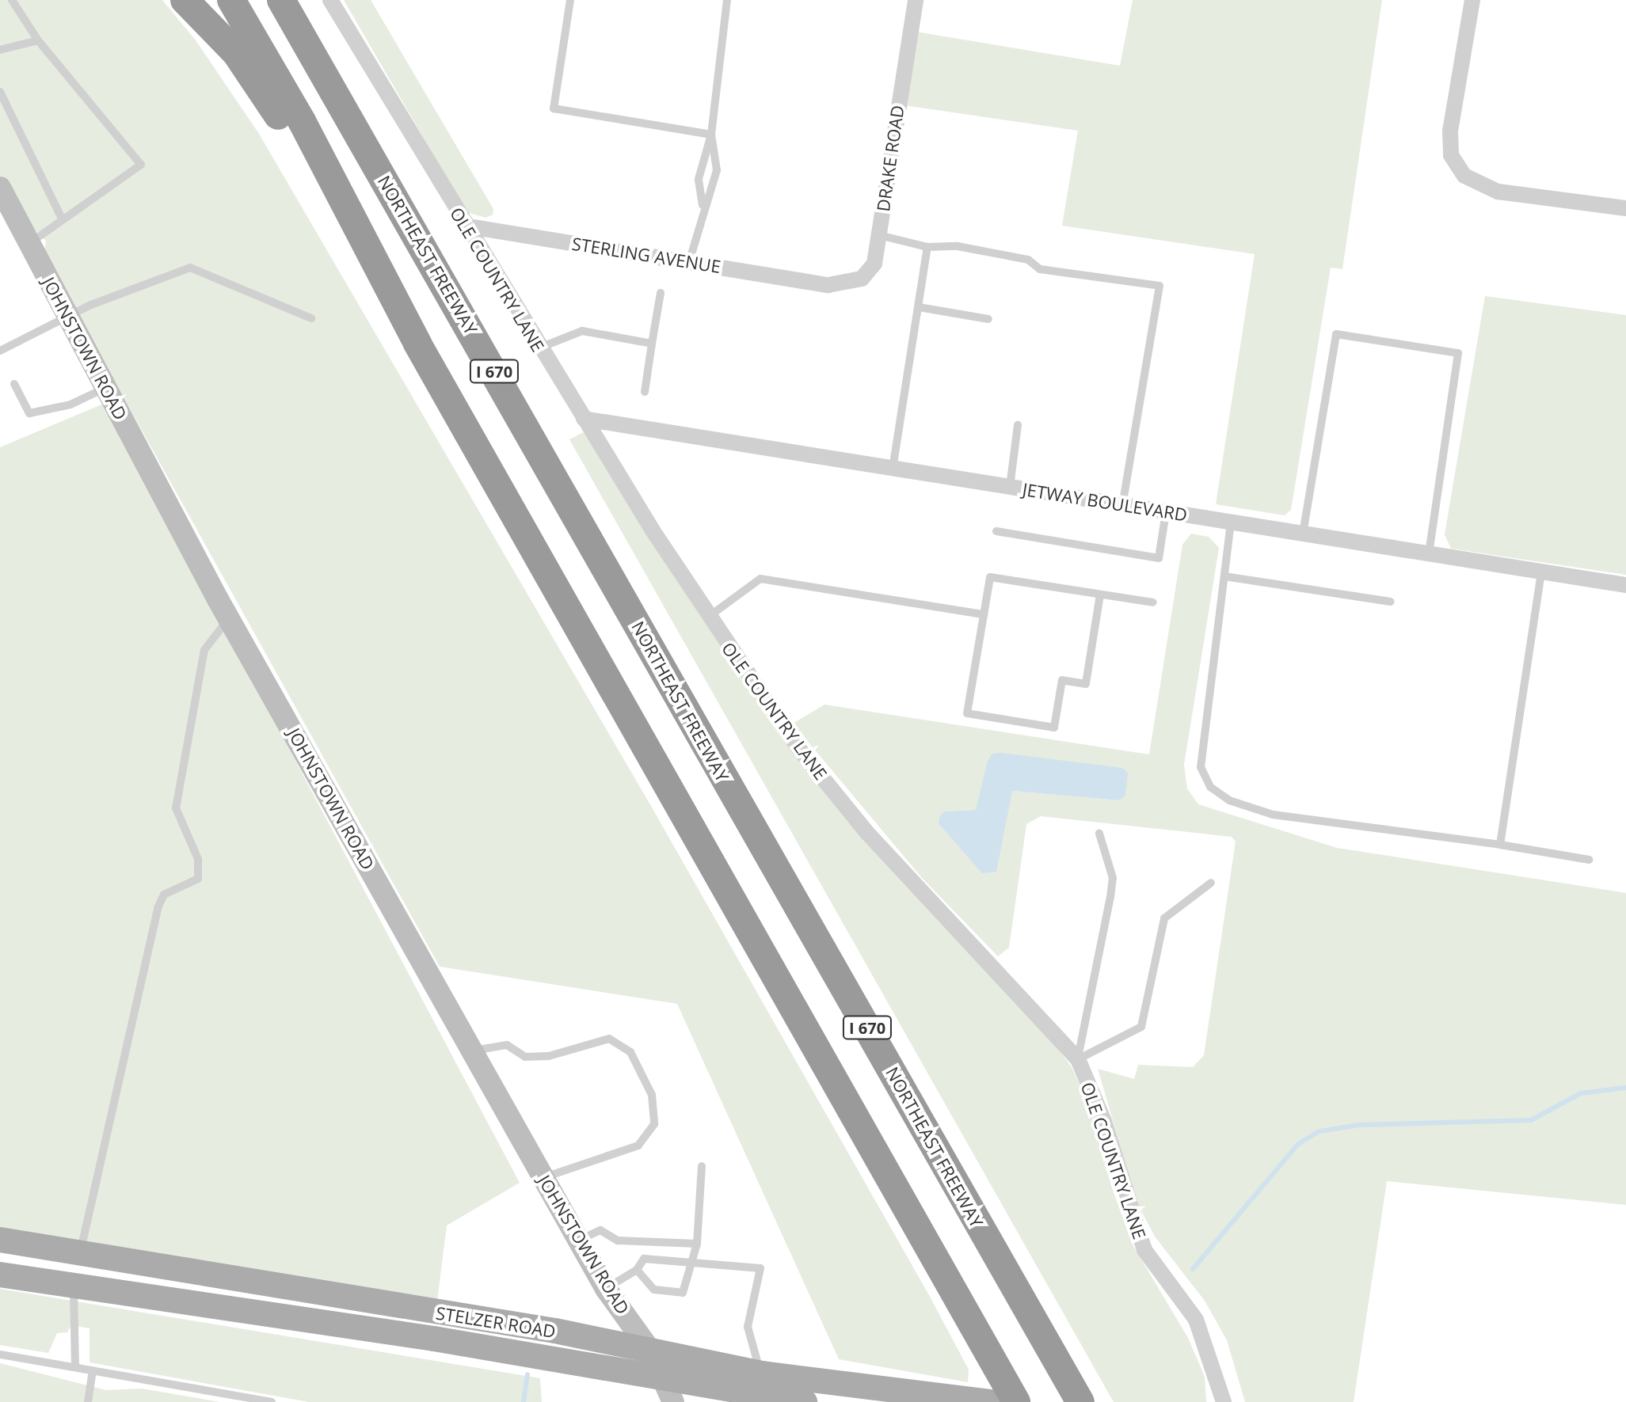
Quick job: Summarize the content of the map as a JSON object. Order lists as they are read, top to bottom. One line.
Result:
{"streets":{"highway":["NORTHEAST FREEWAY","I 670"],"main road":["JOHNSTOWN ROAD","STELZER ROAD"],"street":["DRAKE ROAD","STERLING AVENUE","OLE COUNTRY LANE","JETWAY BOULEVARD"]},"crossings":[["DRAKE ROAD","STERLING AVENUE"],["STERLING AVENUE","OLE COUNTRY LANE"],["OLE COUNTRY LANE","JETWAY BOULEVARD"],["JOHNSTOWN ROAD","STELZER ROAD"]]}
